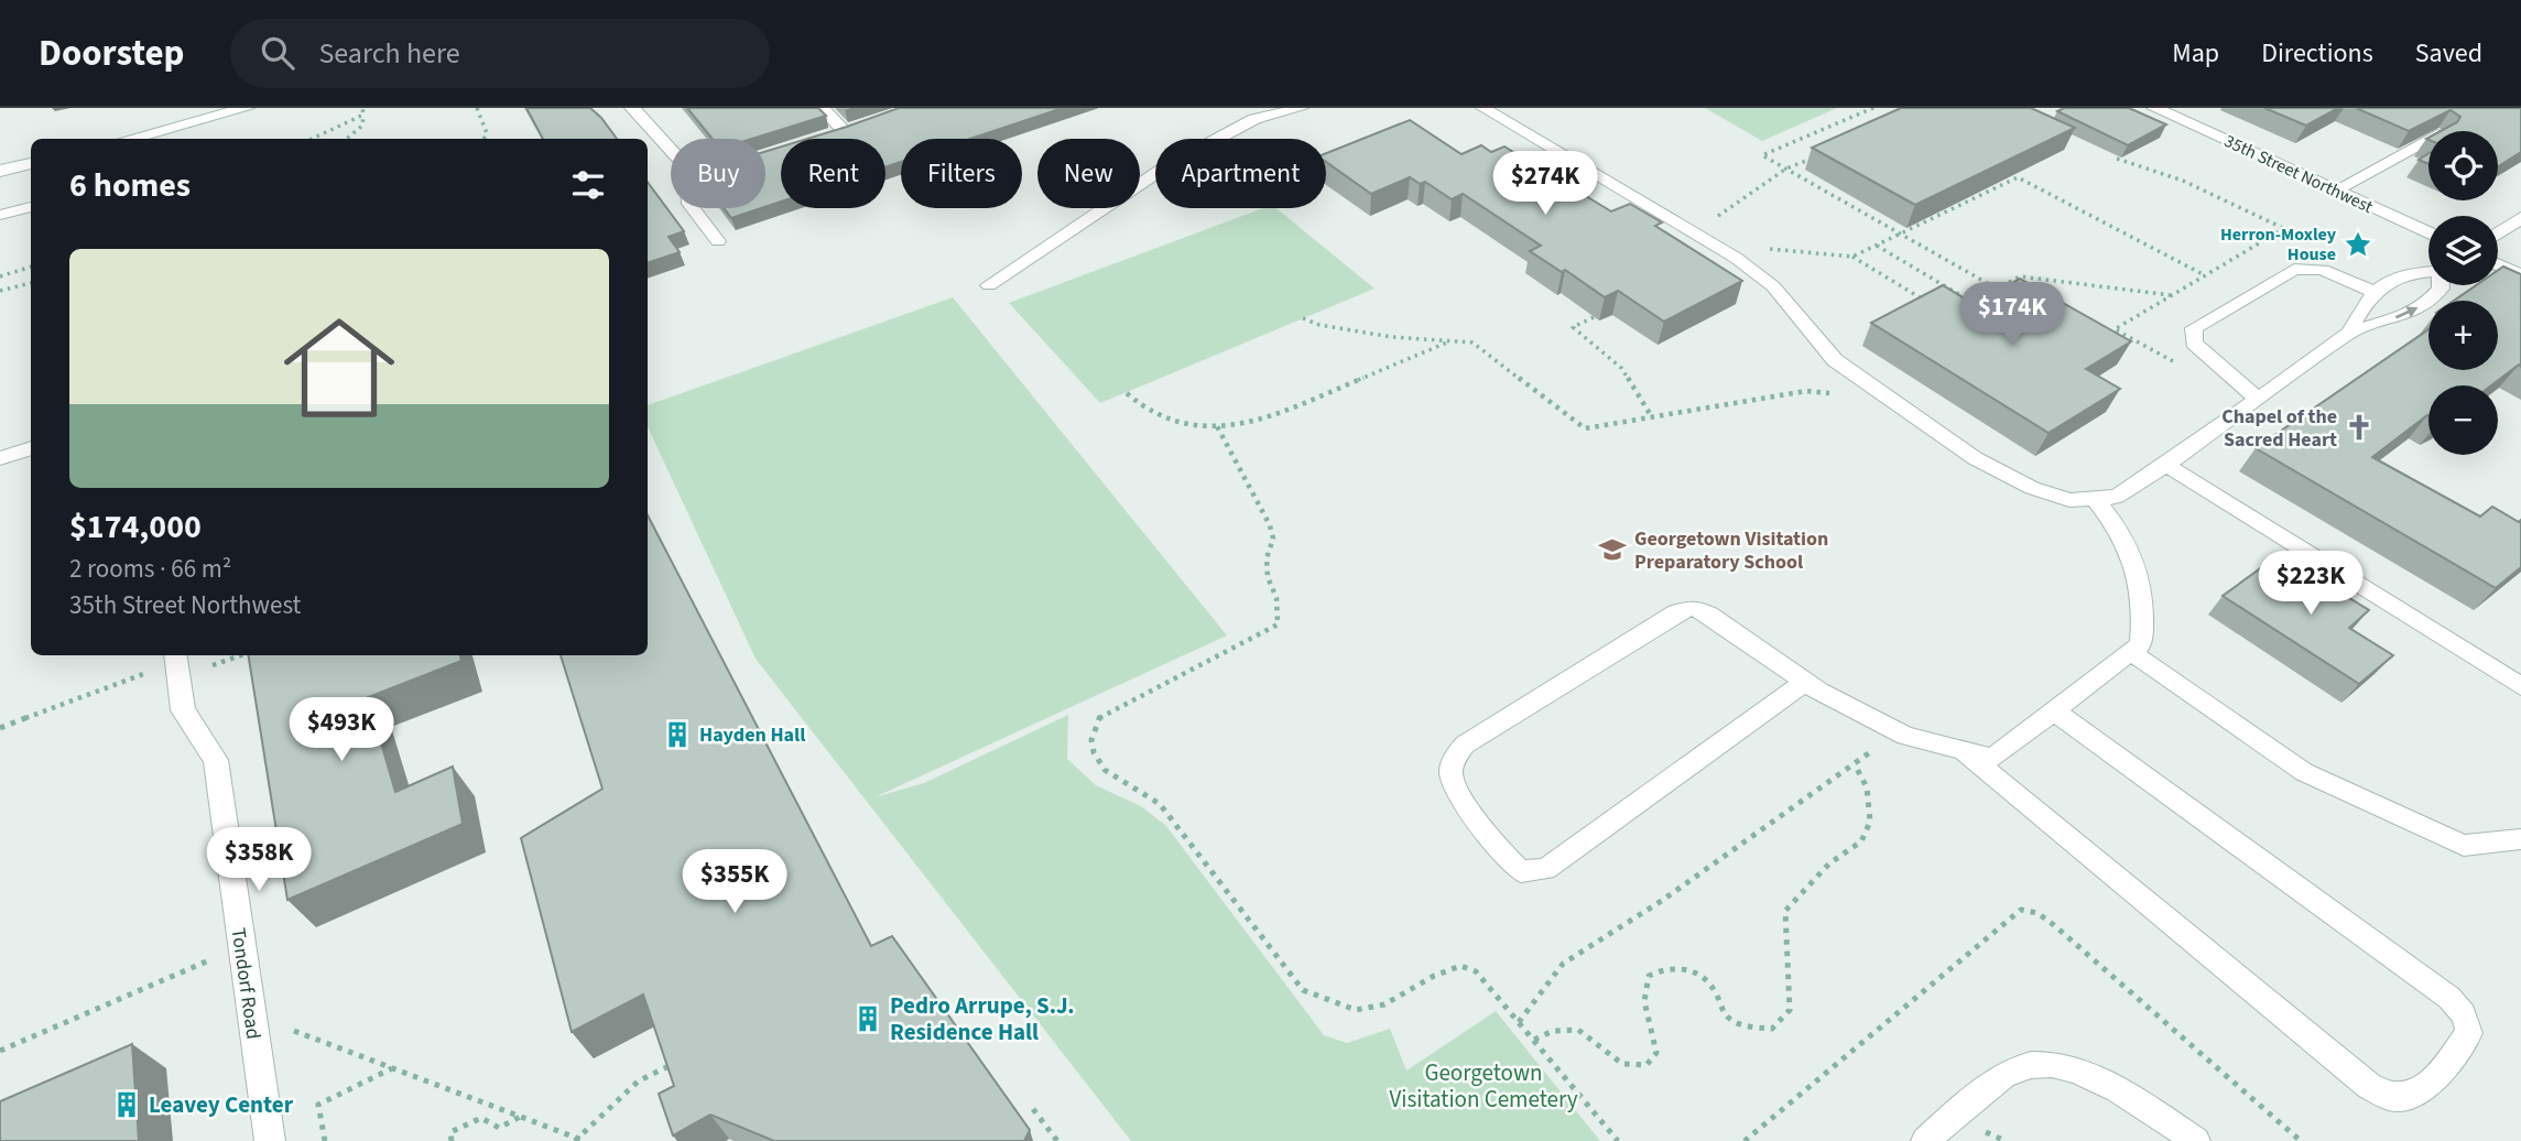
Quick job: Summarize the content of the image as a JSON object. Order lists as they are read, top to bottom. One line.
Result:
{"streets":{"street":["35th Street Northwest","Tondorf Road"]},"parks":["Georgetown Visitation Cemetery"],"places":{"place":["Herron-Moxley House"],"church":["Chapel of the Sacred Heart"],"school or university":["Georgetown Visitation Preparatory School"],"building":["Hayden Hall","Pedro Arrupe, S.J. Residence Hall","Leavey Center"]},"page":{"header":"Doorstep","search":"Search here","nav":["Map","Directions","Saved"],"map_buttons":["+","−"],"chip":["Buy","Rent","Filters","New","Apartment"],"heading":"6 homes","price":["$274K","$174K","$223K","$493K","$358K","$355K"],"list":[{"name":"$174,000","note":"2 rooms · 66 m² · 35th Street Northwest"}]}}
